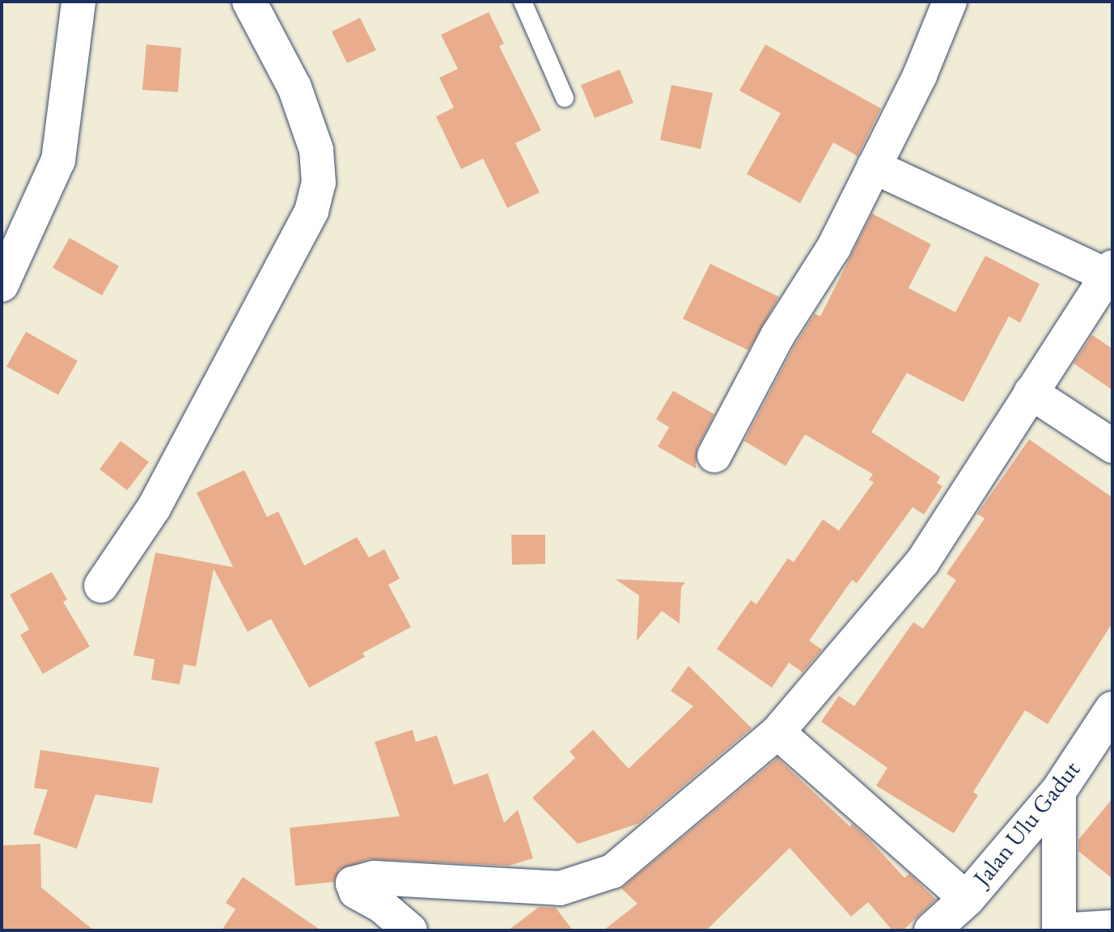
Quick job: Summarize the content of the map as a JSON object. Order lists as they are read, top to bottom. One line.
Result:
{"streets":{"street":["Jalan Ulu Gadut"]}}
